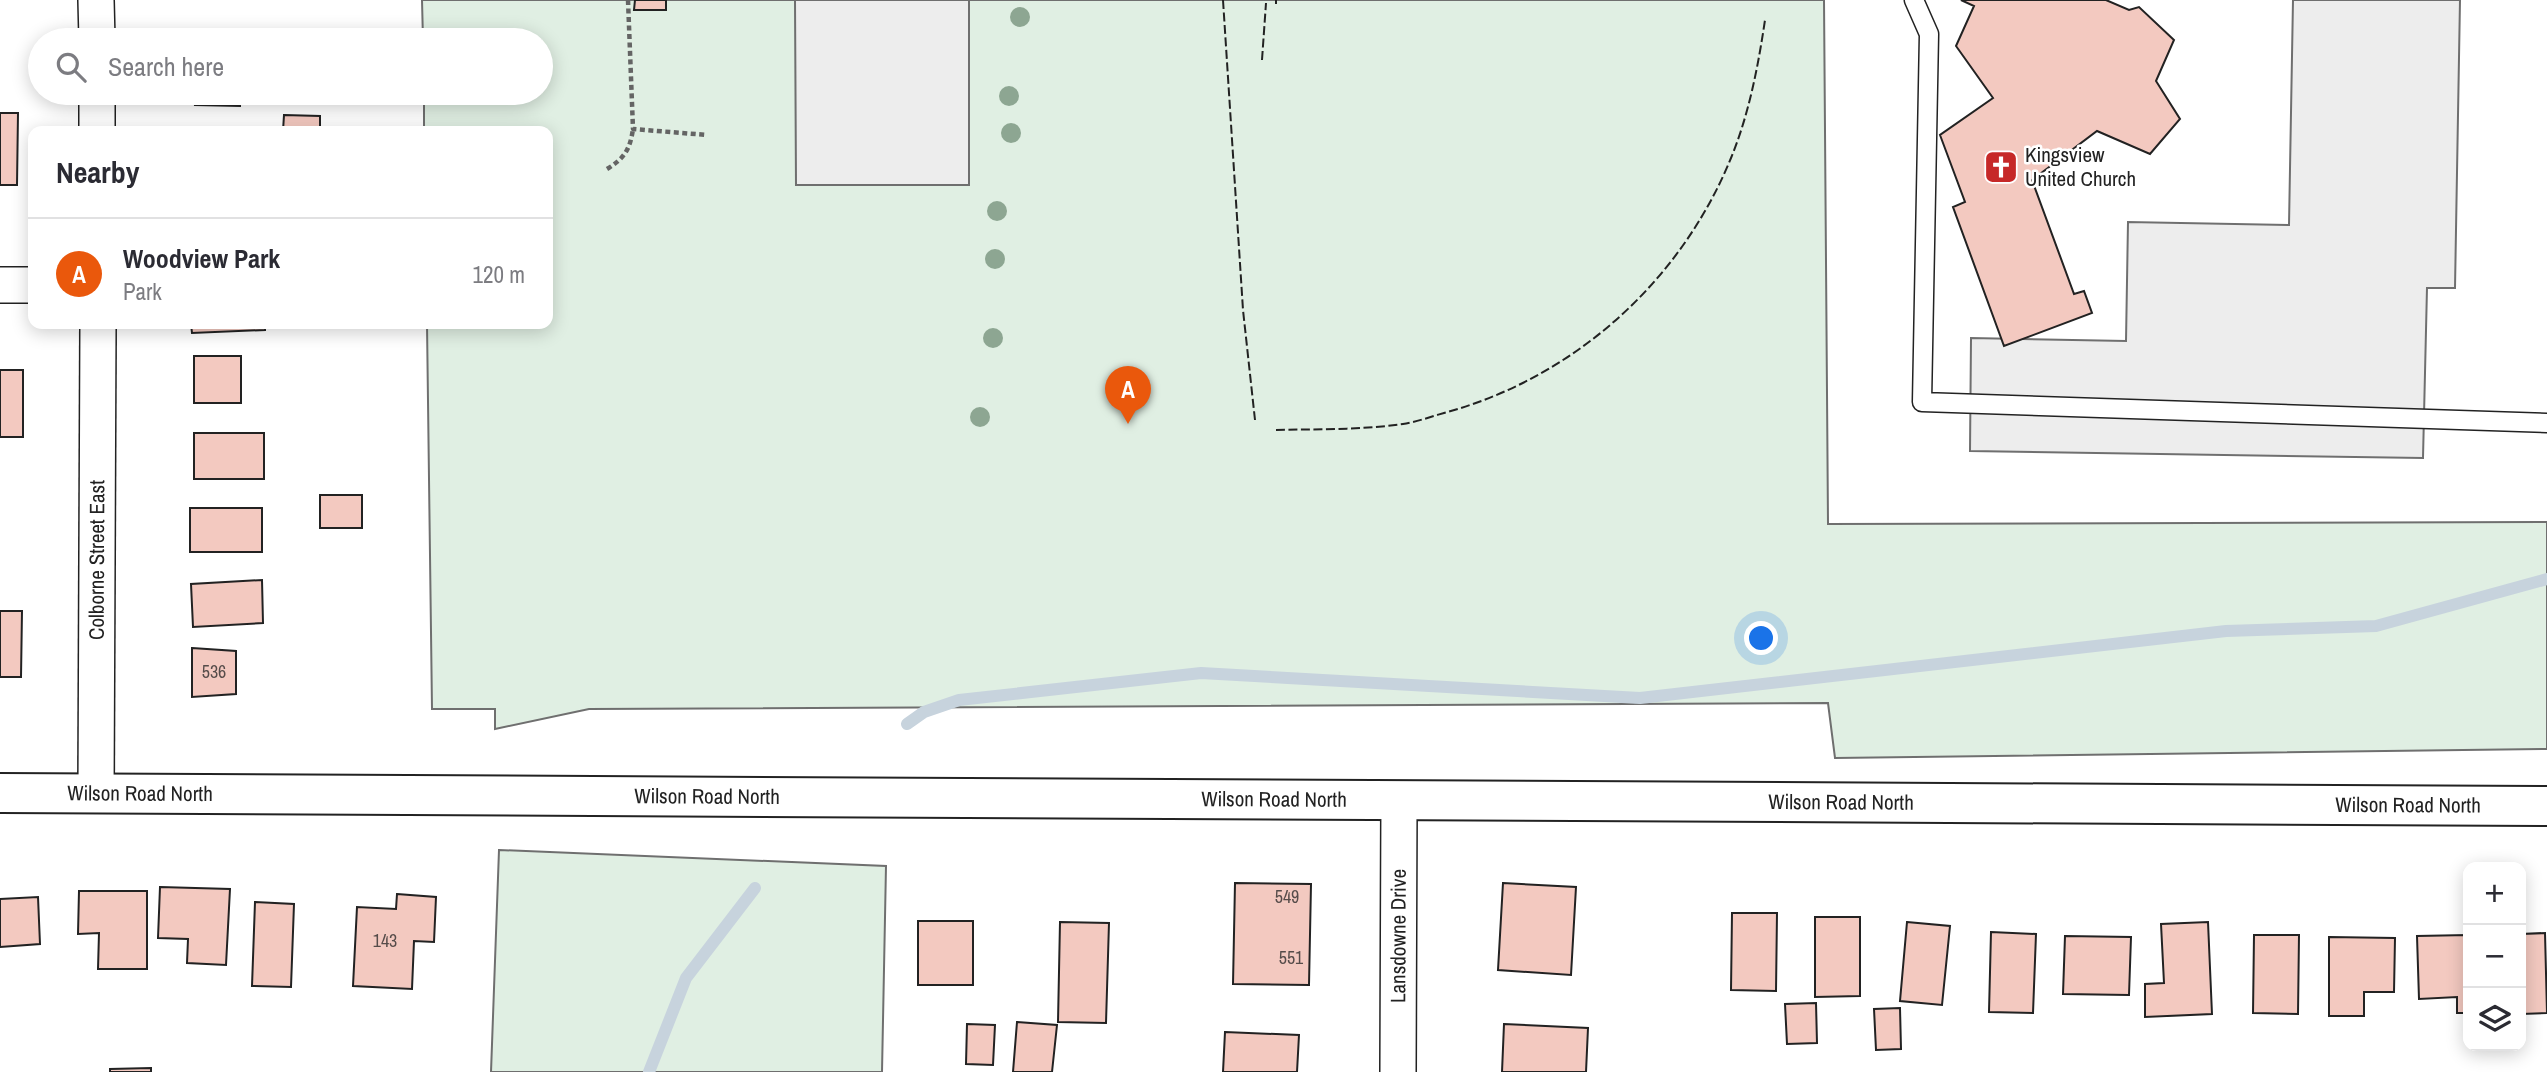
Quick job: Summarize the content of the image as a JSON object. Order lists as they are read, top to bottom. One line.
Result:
{"streets":{"main road":["Wilson Road North"],"street":["Colborne Street East","Lansdowne Drive"]},"crossings":[["Colborne Street East","Wilson Road North"],["Wilson Road North","Lansdowne Drive"]],"places":{"church":["Kingsview United Church"]},"house_numbers":["536","549","143","551"],"page":{"search":"Search here","heading":"Nearby","list":[{"mark":"A","name":"Woodview Park","note":"Park","value":"120 m"}],"pins":"A","map_buttons":["+","−"]}}
